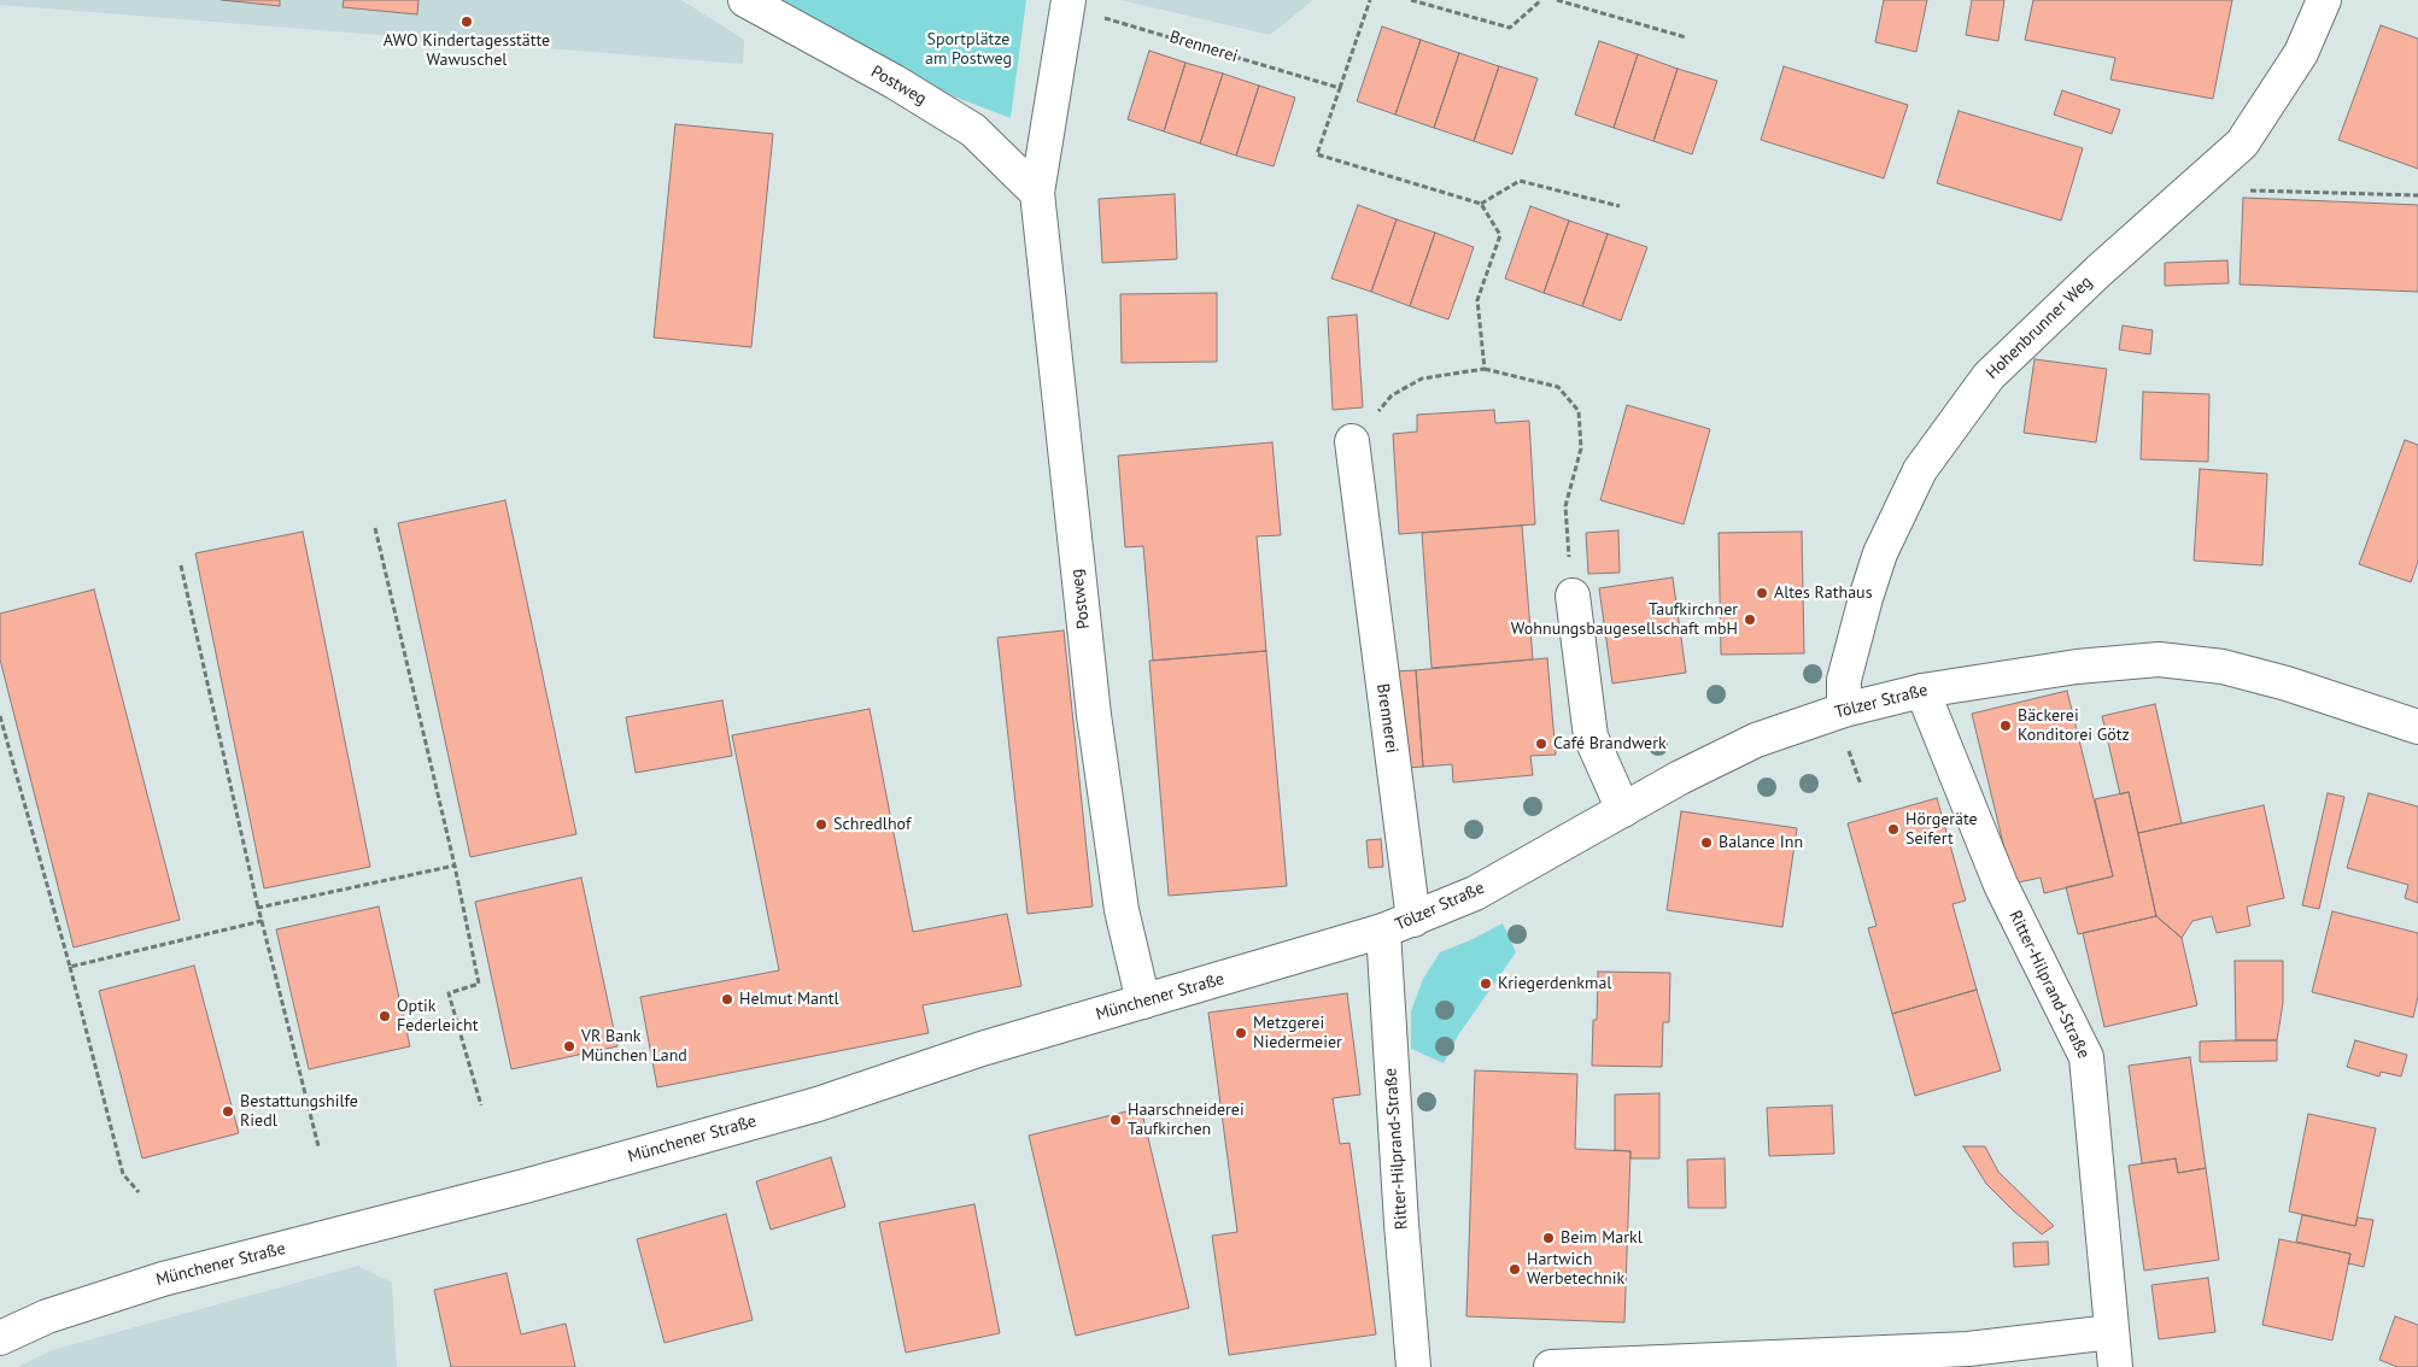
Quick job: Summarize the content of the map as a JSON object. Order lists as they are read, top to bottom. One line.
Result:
{"streets":{"street":["Brennerei","Postweg","Hohenbrunner Weg","Tölzer Straße","Ritter-Hilprand-Straße","Münchener Straße"]},"crossings":[["Brennerei","Postweg"],["Brennerei","Tölzer Straße"],["Postweg","Münchener Straße"],["Hohenbrunner Weg","Tölzer Straße"],["Tölzer Straße","Ritter-Hilprand-Straße"],["Tölzer Straße","Münchener Straße"],["Ritter-Hilprand-Straße","Münchener Straße"]],"parks":["Sportplätze am Postweg"],"places":["AWO Kindertagesstätte Wawuschel","Altes Rathaus","Taufkirchner Wohnungsbaugesellschaft mbH","Bäckerei Konditorei Götz","Café Brandwerk","Schredlhof","Hörgeräte Seifert","Balance Inn","Kriegerdenkmal","Helmut Mantl","Optik Federleicht","Metzgerei Niedermeier","VR Bank München Land","Bestattungshilfe Riedl","Haarschneiderei Taufkirchen","Beim Markl","Hartwich Werbetechnik"]}
